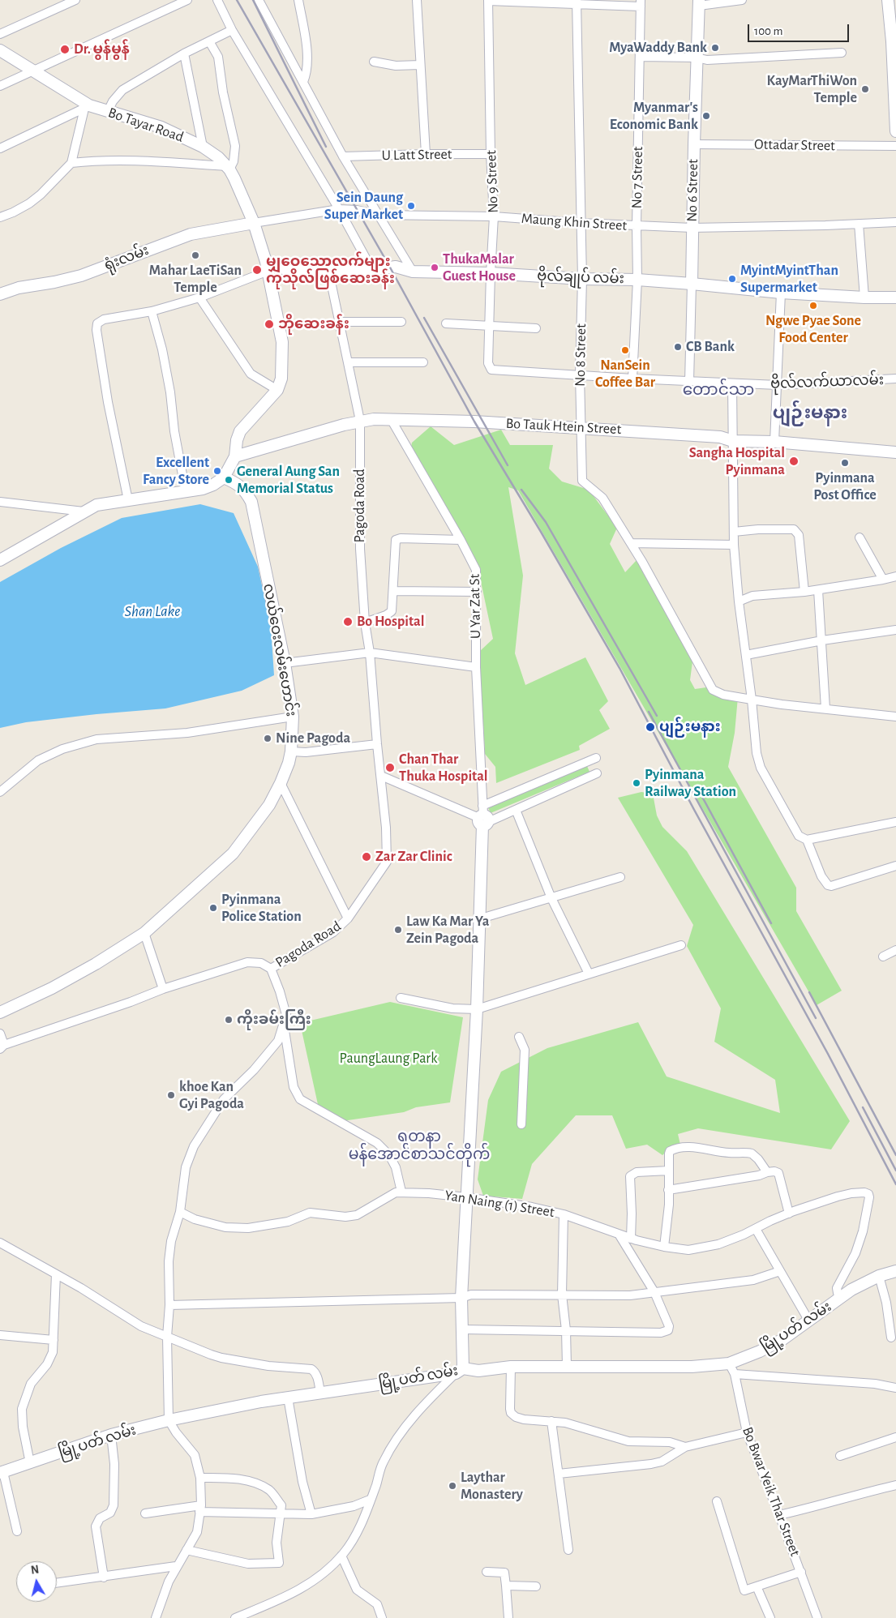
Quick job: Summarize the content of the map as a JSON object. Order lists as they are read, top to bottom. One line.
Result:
{"streets":{"street":["Bo Tayar Road","Ottadar Street","U Latt Street","No 7 Street","No 9 Street","No 6 Street","Maung Khin Street","ရုံးလမ်း","ဗိုလ်ချုပ် လမ်း","No 8 Street","ဗိုလ်လက်ယာလမ်း","Bo Tauk Htein Street","Pagoda Road","U Yar Zat St","လယ်ဝေးလမ်းဟောင်း","Yan Naing (1) Street","မြို့ပတ် လမ်း","Bo Bwar Yeik Thar Street"]},"crossings":[["Bo Tayar Road","Maung Khin Street"],["Bo Tayar Road","ရုံးလမ်း"],["Bo Tayar Road","ဗိုလ်ချုပ် လမ်း"],["Bo Tayar Road","Bo Tauk Htein Street"],["Bo Tayar Road","လယ်ဝေးလမ်းဟောင်း"],["Ottadar Street","No 6 Street"],["U Latt Street","No 9 Street"],["No 7 Street","Maung Khin Street"],["No 7 Street","ဗိုလ်ချုပ် လမ်း"],["No 7 Street","ဗိုလ်လက်ယာလမ်း"],["No 9 Street","Maung Khin Street"],["No 9 Street","ဗိုလ်ချုပ် လမ်း"],["No 9 Street","ဗိုလ်လက်ယာလမ်း"],["No 6 Street","Maung Khin Street"],["No 6 Street","ဗိုလ်ချုပ် လမ်း"],["No 6 Street","ဗိုလ်လက်ယာလမ်း"],["Maung Khin Street","ရုံးလမ်း"],["Maung Khin Street","No 8 Street"],["ဗိုလ်ချုပ် လမ်း","No 8 Street"],["ဗိုလ်ချုပ် လမ်း","Pagoda Road"],["No 8 Street","ဗိုလ်လက်ယာလမ်း"],["No 8 Street","Bo Tauk Htein Street"],["Bo Tauk Htein Street","Pagoda Road"],["Bo Tauk Htein Street","U Yar Zat St"],["Yan Naing (1) Street","မြို့ပတ် လမ်း"],["မြို့ပတ် လမ်း","Bo Bwar Yeik Thar Street"]],"districts":["တောင်သာ","ပျဉ်းမနား","ရတနာ မန်အောင်စာသင်တိုက်"],"water":["Shan Lake"],"parks":["PaungLaung Park"],"places":["MyaWaddy Bank","Dr. မွန်မွန်","KayMarThiWon Temple","Myanmar's Economic Bank","Sein Daung Super Market","Mahar LaeTiSan Temple","ThukaMalar Guest House","မျှဝေသောလက်များ ကုသိုလ်ဖြစ်ဆေးခန်း","MyintMyintThan Supermarket","Ngwe Pyae Sone Food Center","ဘိုဆေးခန်း","CB Bank","NanSein Coffee Bar","Sangha Hospital Pyinmana","Pyinmana Post Office","Excellent Fancy Store","General Aung San Memorial Status","Bo Hospital","ပျဉ်းမနား","Nine Pagoda","Chan Thar Thuka Hospital","Pyinmana Railway Station","Zar Zar Clinic","Pyinmana Police Station","Law Ka Mar Ya Zein Pagoda","ကိုးခမ်းကြီး","khoe Kan Gyi Pagoda","Laythar Monastery"],"scale_bar":"100 m","north":"top"}
